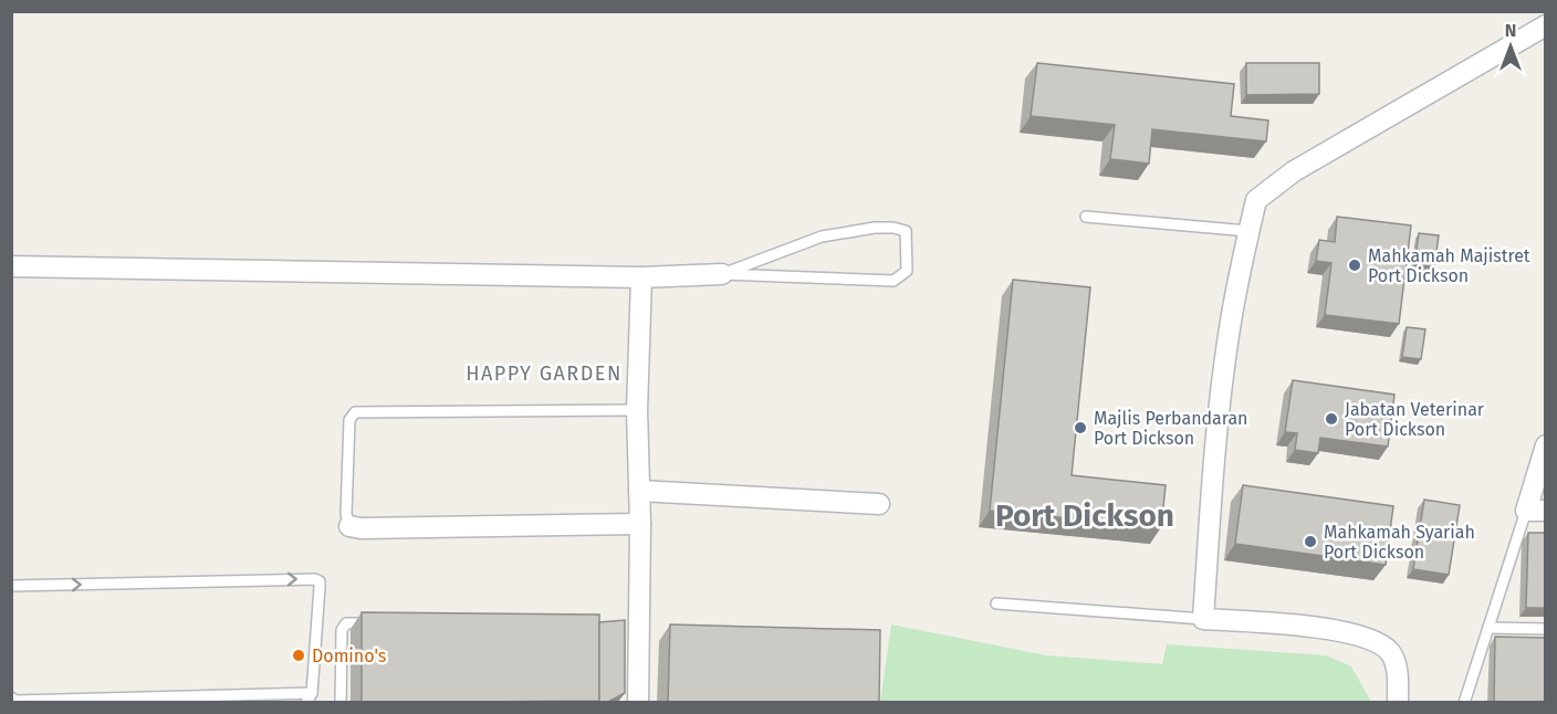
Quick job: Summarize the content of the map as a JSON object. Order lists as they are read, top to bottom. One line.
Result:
{"districts":["HAPPY GARDEN","Port Dickson"],"places":["Mahkamah Majistret Port Dickson","Jabatan Veterinar Port Dickson","Majlis Perbandaran Port Dickson","Mahkamah Syariah Port Dickson","Domino's"],"north":"top"}
